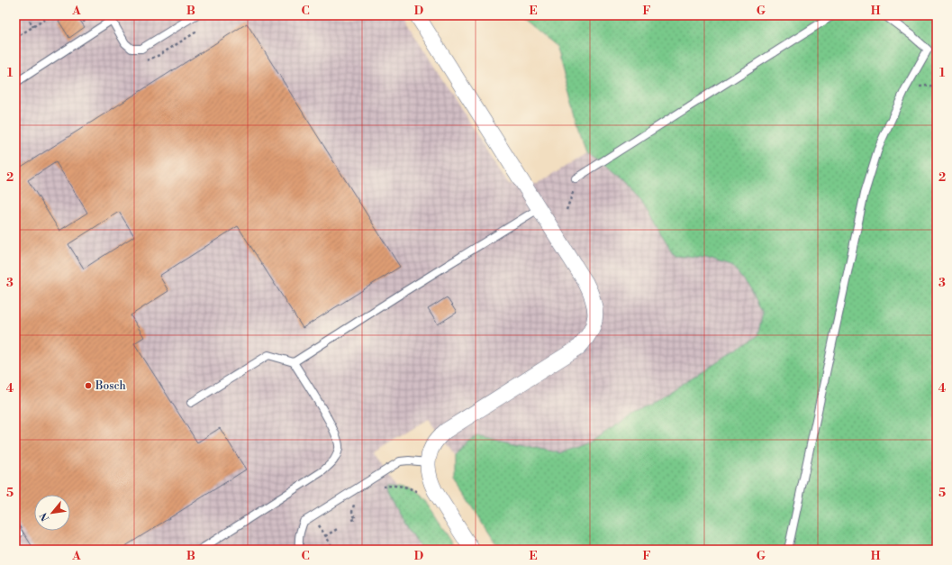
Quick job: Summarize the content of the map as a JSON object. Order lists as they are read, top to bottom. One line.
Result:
{"places":["Bosch"],"north":"bottom left","grid":{"columns":["A","B","C","D","E","F","G","H"],"rows":["1","2","3","4","5"]}}
